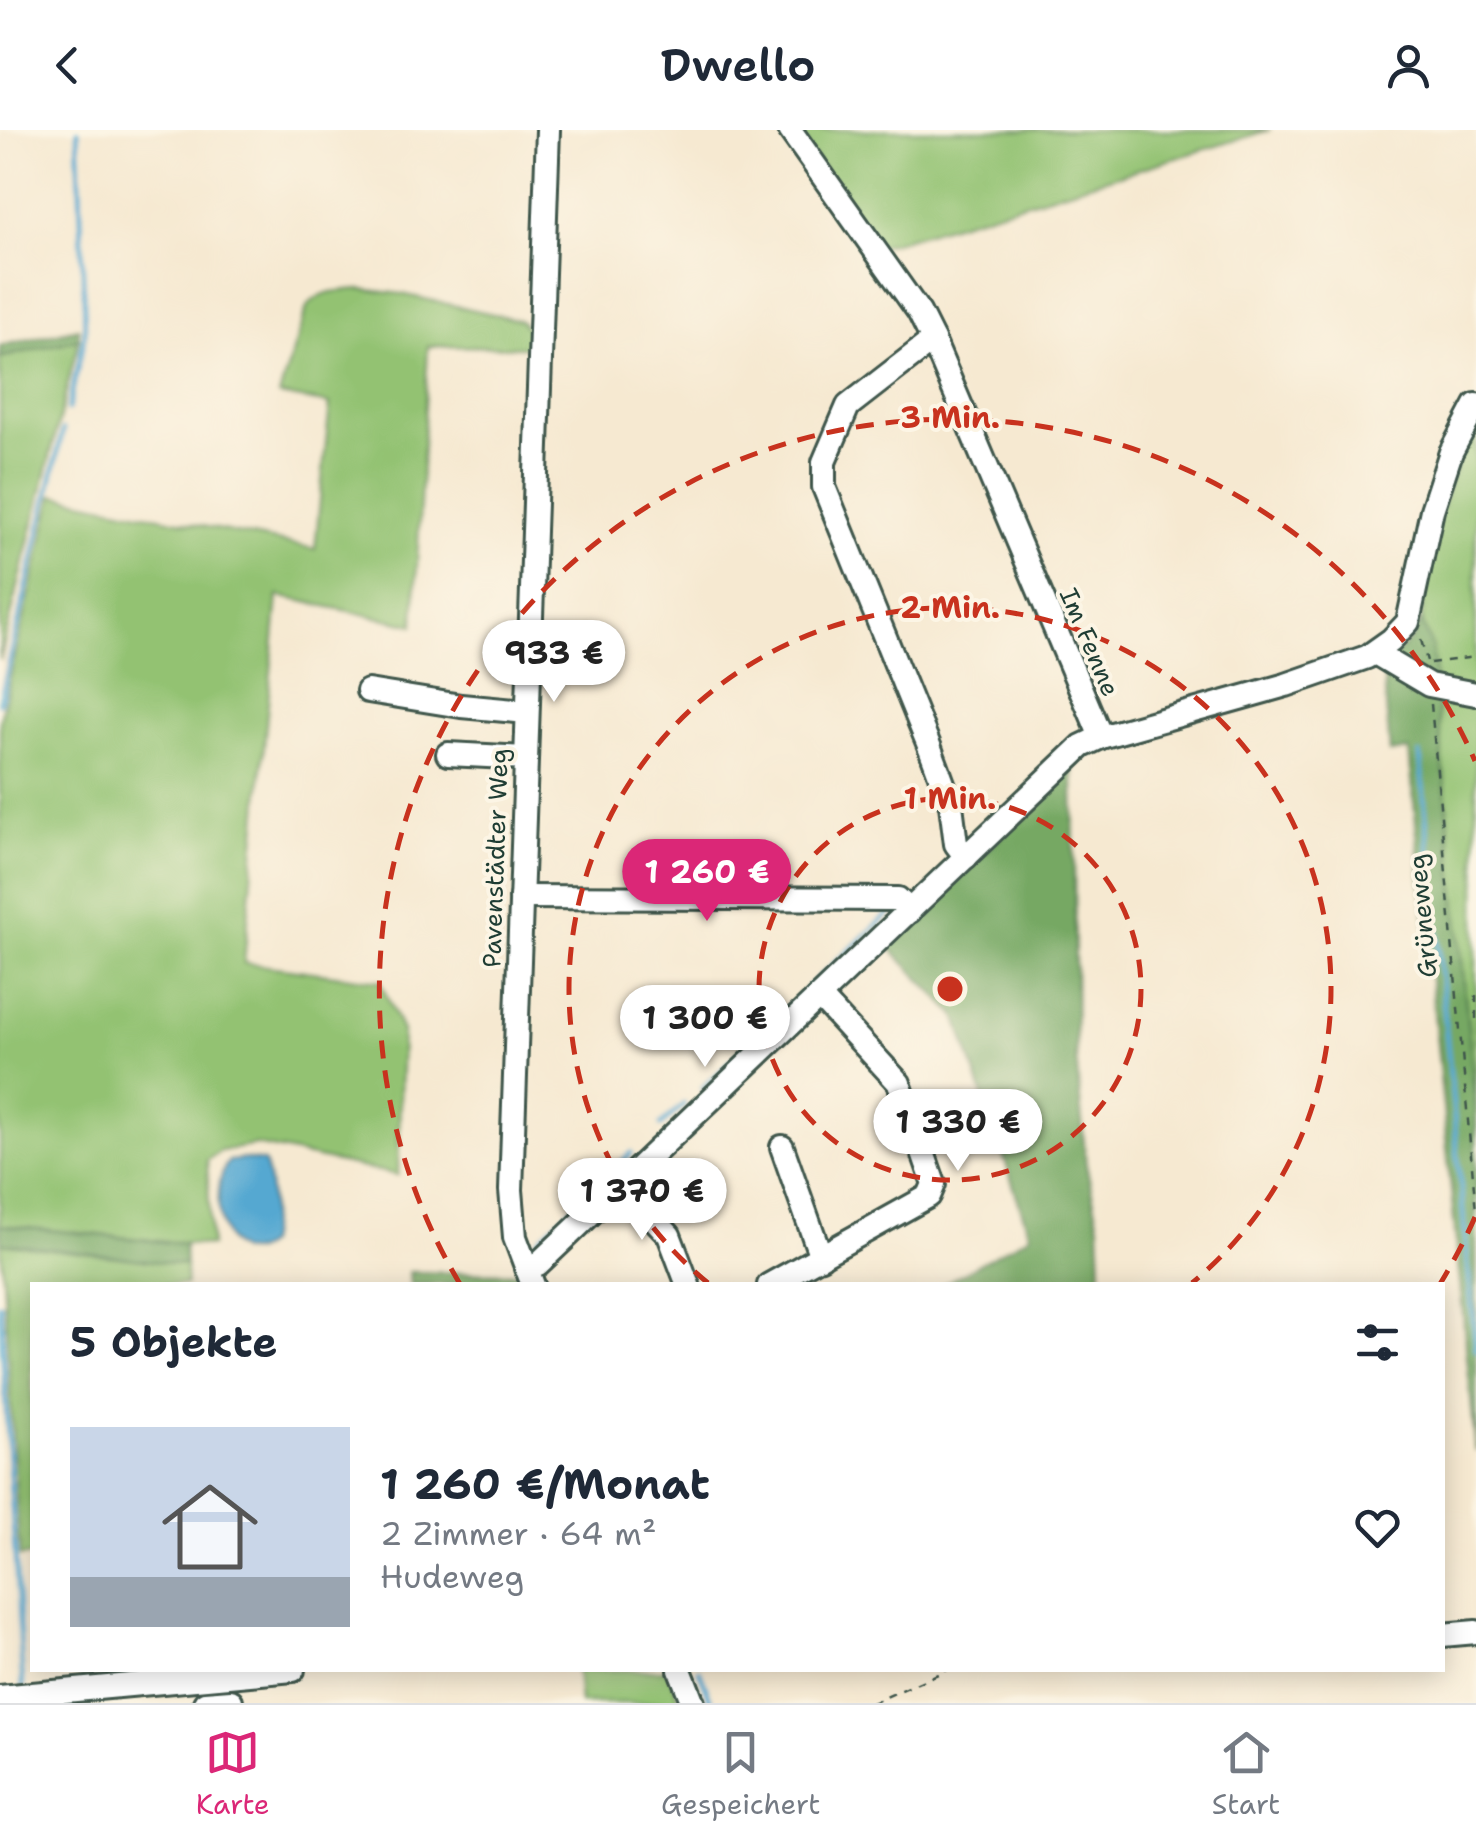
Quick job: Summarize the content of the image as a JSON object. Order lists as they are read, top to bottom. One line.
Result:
{"streets":{"street":["Im Fenne","Pavenstädter Weg"],"path":["Grüneweg"]},"crossings":[["Im Fenne","Grüneweg"]],"page":{"header":"Dwello","price":["933 €","1 260 €","1 300 €","1 330 €","1 370 €"],"heading":"5 Objekte","list":[{"name":"1 260 €/Monat","note":"2 Zimmer · 64 m² · Hudeweg"}],"tabs":["Karte","Gespeichert","Start"]},"rings":["3 Min.","2 Min.","1 Min."]}
